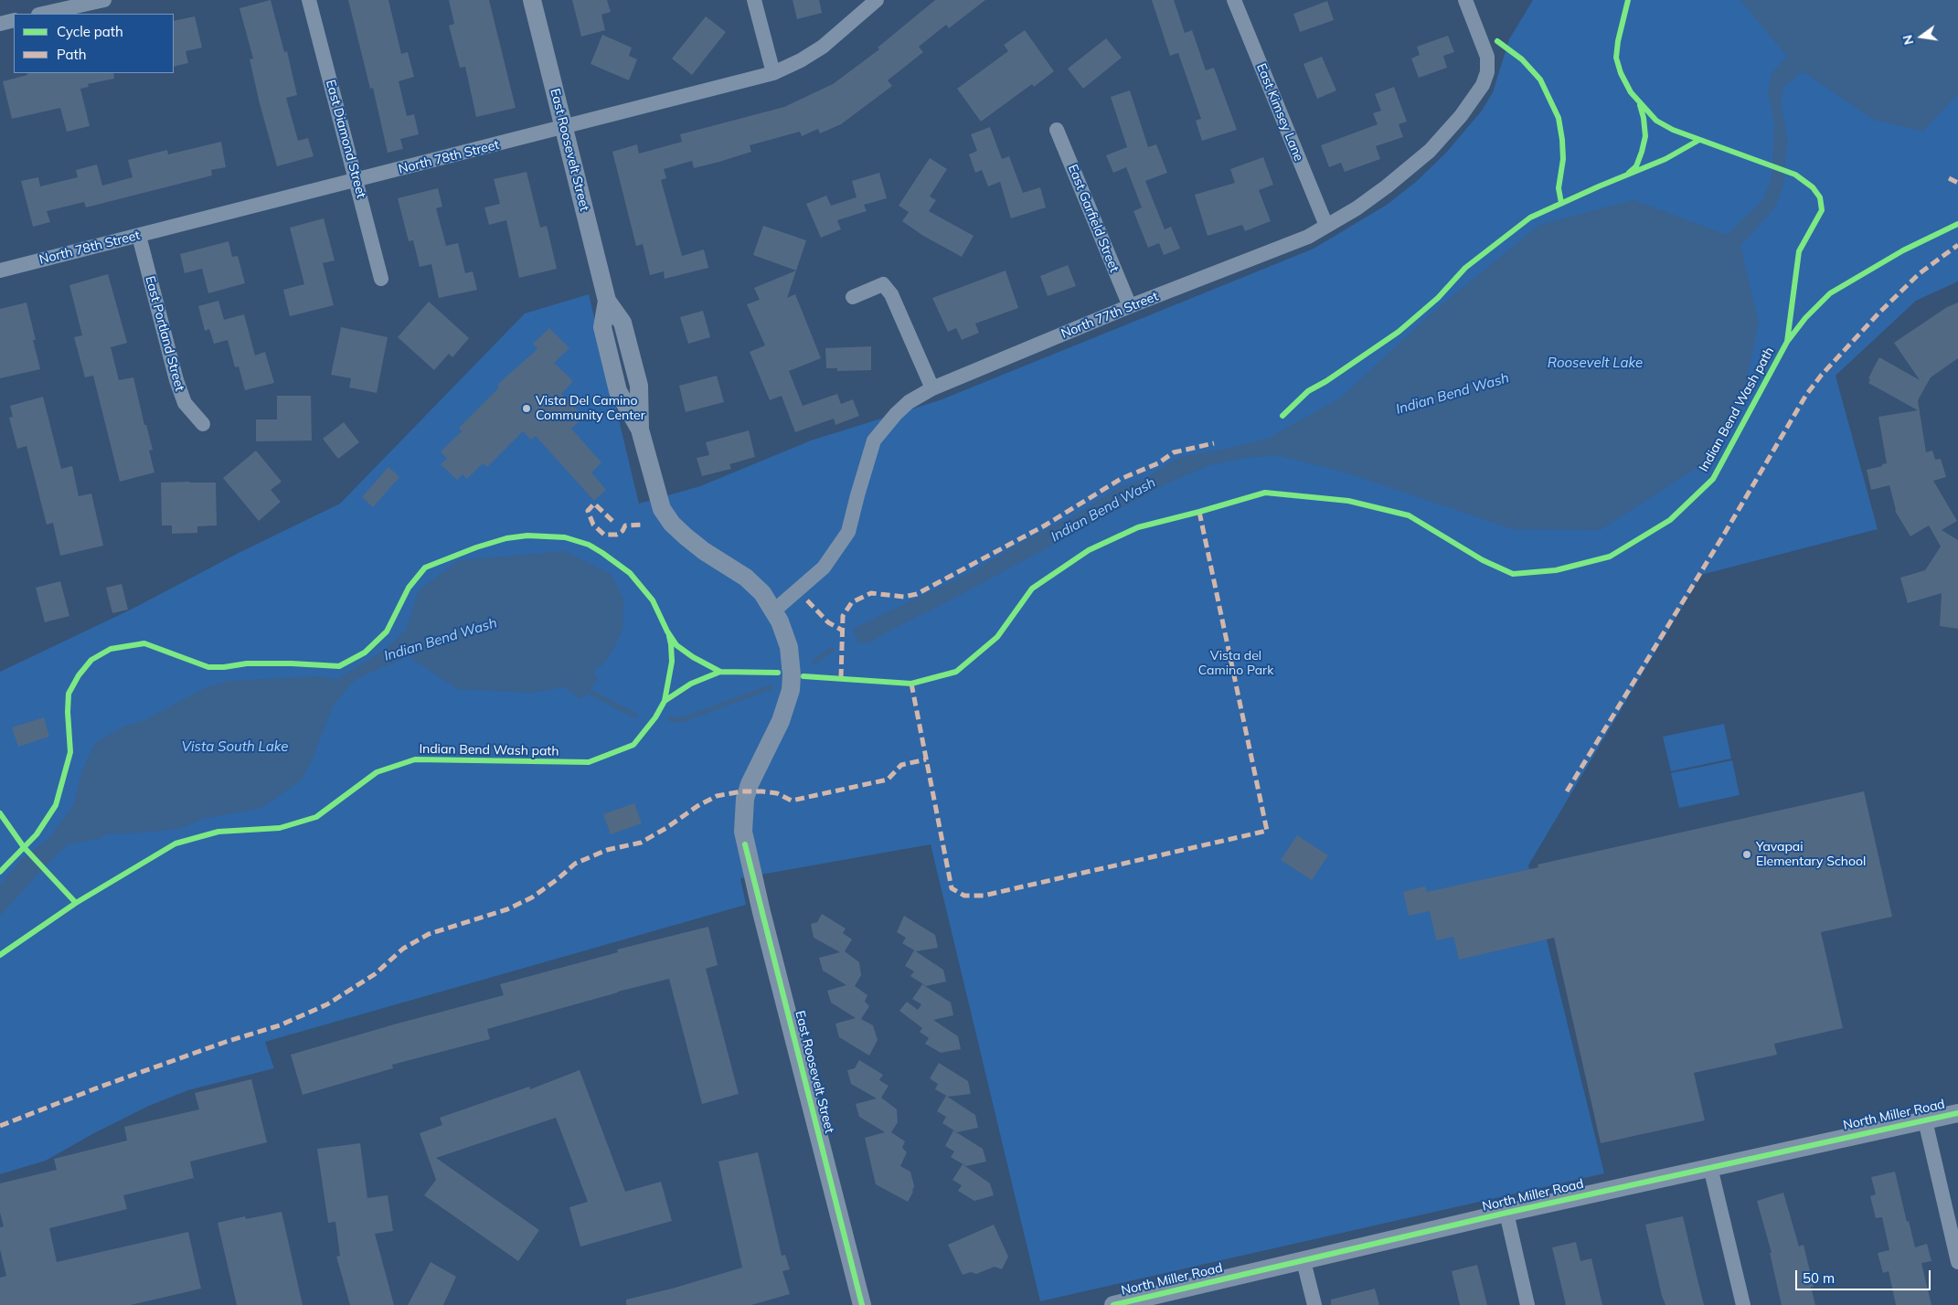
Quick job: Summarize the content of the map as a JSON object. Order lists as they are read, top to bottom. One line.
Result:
{"streets":{"street":["East Kimsey Lane","East Diamond Street","East Roosevelt Street","North 78th Street","East Garfield Street","North 77th Street","East Portland Street","North Miller Road"],"cycle path":["Indian Bend Wash path"]},"crossings":[["East Kimsey Lane","North 77th Street"],["East Diamond Street","North 78th Street"],["East Roosevelt Street","North 78th Street"],["East Roosevelt Street","North 77th Street"],["North 78th Street","East Portland Street"],["East Garfield Street","North 77th Street"]],"water":["Roosevelt Lake","Indian Bend Wash","Vista South Lake"],"parks":["Vista del Camino Park"],"places":["Vista Del Camino Community Center","Yavapai Elementary School"],"legend":["Cycle path","Path"],"scale_bar":"50 m","north":"left"}
